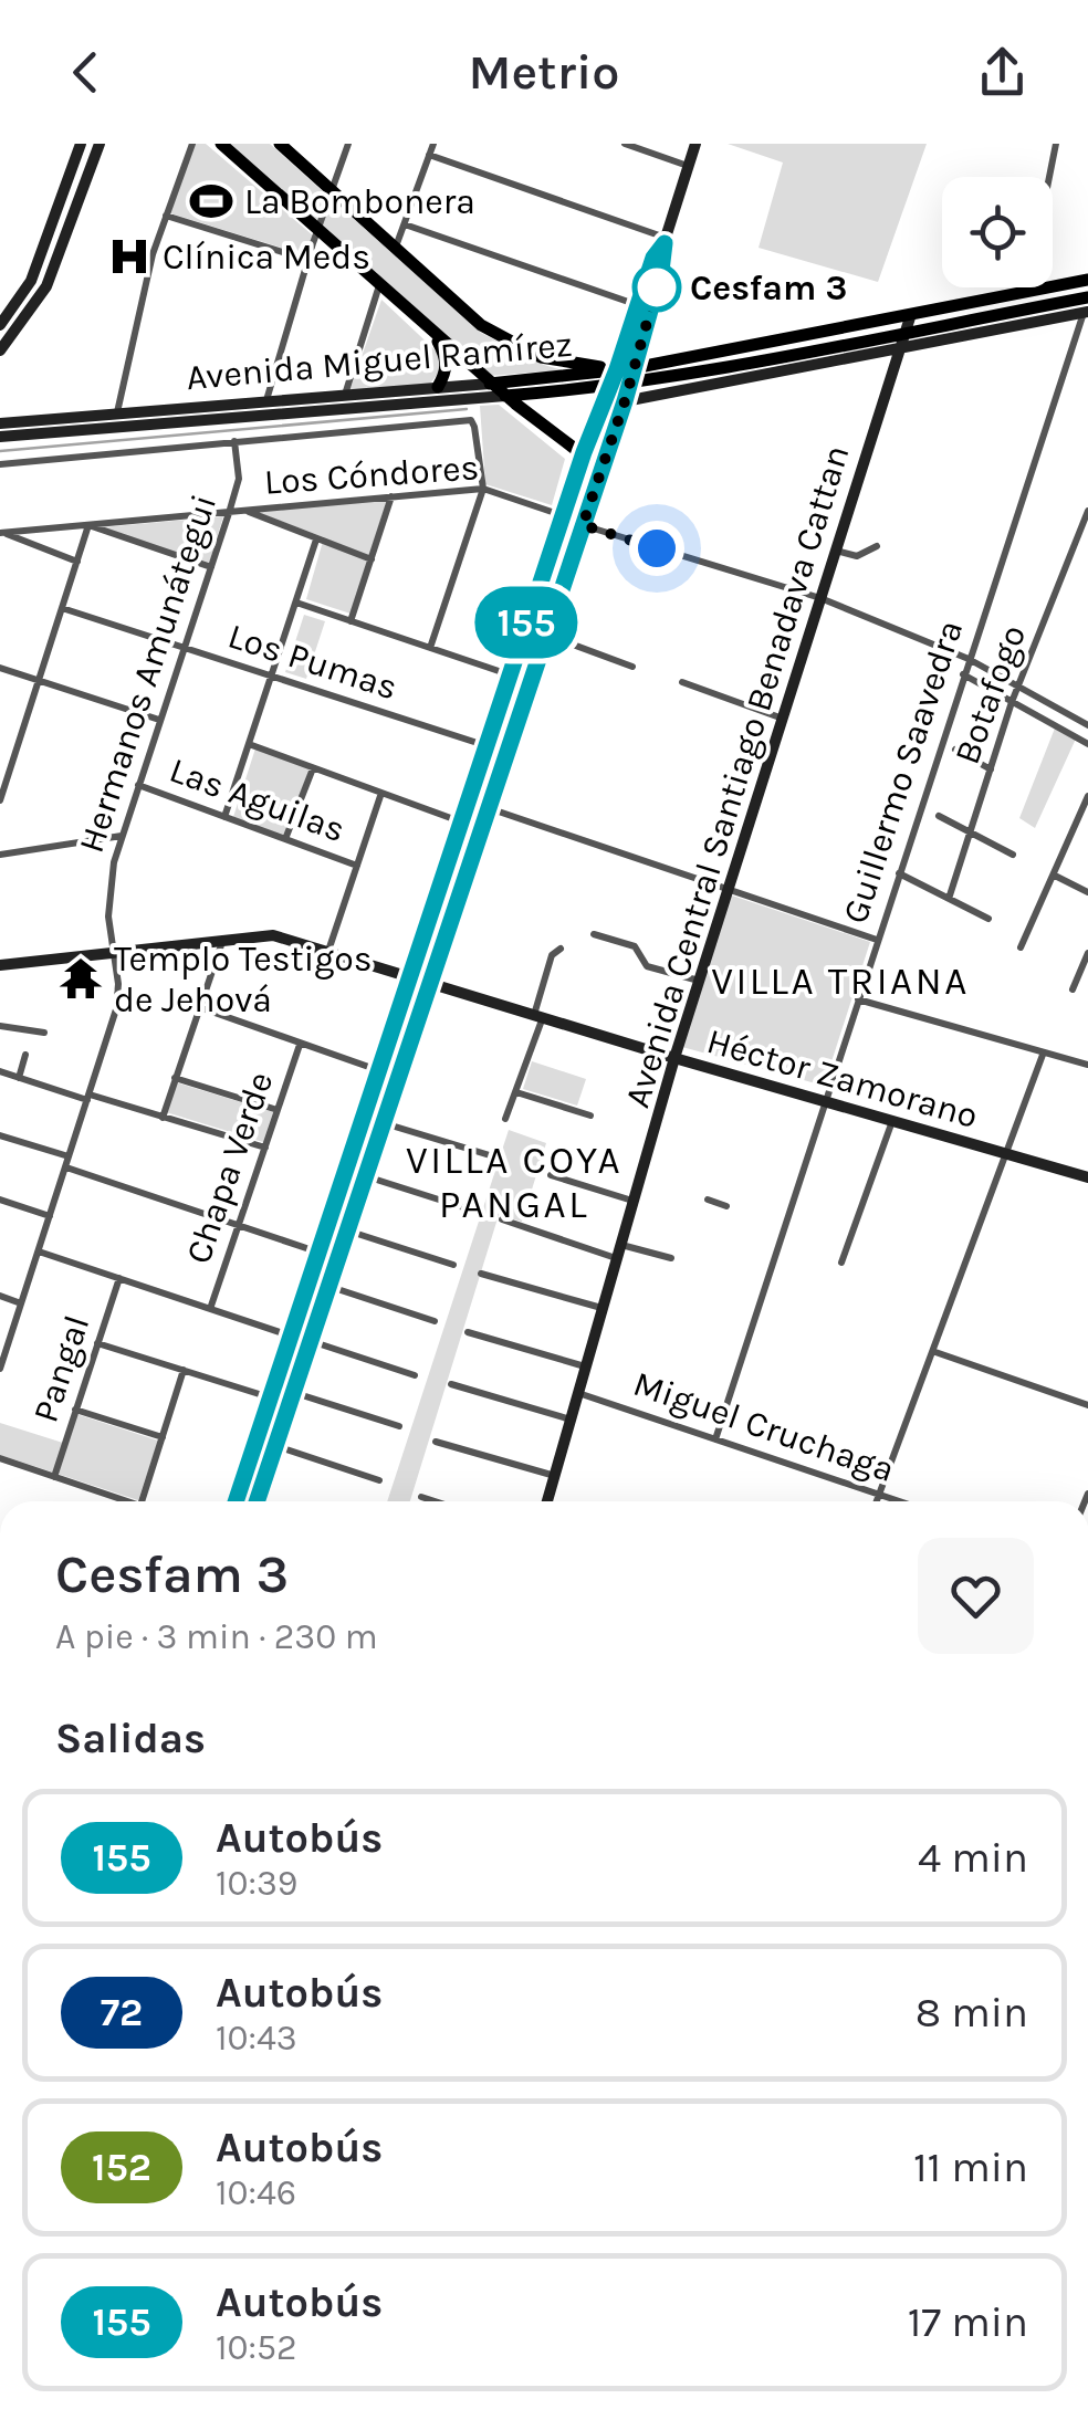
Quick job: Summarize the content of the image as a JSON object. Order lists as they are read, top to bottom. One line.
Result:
{"streets":{"main road":["Avenida Miguel Ramírez"],"street":["Los Cóndores","Los Pumas","Hermanos Amunátegui","Botafogo","Guillermo Saavedra","Avenida Central Santiago Benadava Cattan","Las Aguilas","Héctor Zamorano","Chapa Verde","Pangal","Miguel Cruchaga"]},"crossings":[["Avenida Miguel Ramírez","Los Cóndores"],["Avenida Miguel Ramírez","Hermanos Amunátegui"],["Avenida Miguel Ramírez","Avenida Central Santiago Benadava Cattan"],["Los Cóndores","Hermanos Amunátegui"],["Los Pumas","Hermanos Amunátegui"],["Hermanos Amunátegui","Las Aguilas"],["Hermanos Amunátegui","Héctor Zamorano"],["Guillermo Saavedra","Héctor Zamorano"],["Guillermo Saavedra","Miguel Cruchaga"],["Avenida Central Santiago Benadava Cattan","Héctor Zamorano"],["Avenida Central Santiago Benadava Cattan","Miguel Cruchaga"]],"districts":["VILLA TRIANA","VILLA COYA PANGAL"],"places":{"sports":["La Bombonera"],"hospital":["Clínica Meds"],"other":["Cesfam 3"],"temple":["Templo Testigos de Jehová"]},"lines":["bus line 155"],"page":{"header":"Metrio","on_map":"155","heading":[["Cesfam 3","A pie · 3 min · 230 m"],"Salidas"],"list":[{"mark":"155","name":"Autobús","note":"10:39","value":"4 min"},{"mark":"72","name":"Autobús","note":"10:43","value":"8 min"},{"mark":"152","name":"Autobús","note":"10:46","value":"11 min"},{"mark":"155","name":"Autobús","note":"10:52","value":"17 min"}]}}
